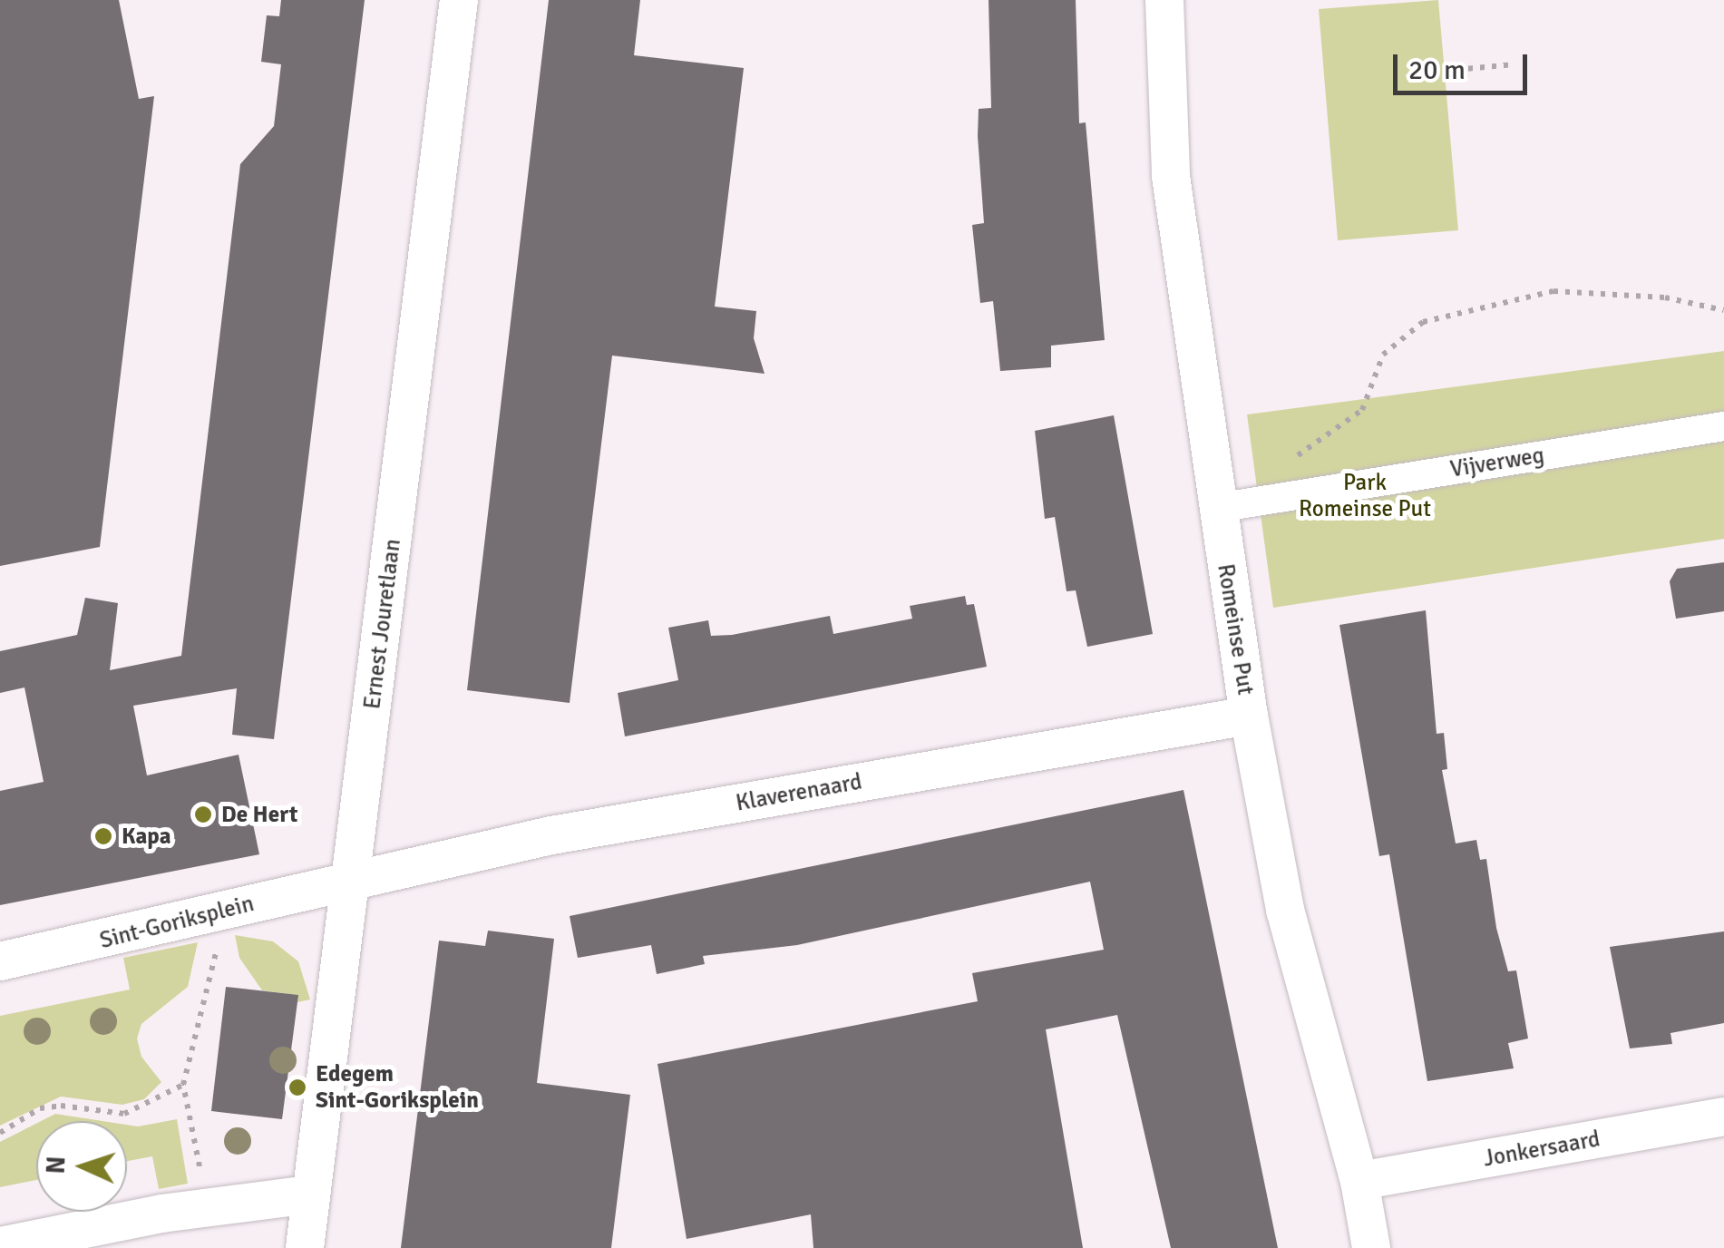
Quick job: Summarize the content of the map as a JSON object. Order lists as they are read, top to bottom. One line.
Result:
{"streets":{"street":["Vijverweg","Ernest Jouretlaan","Romeinse Put","Klaverenaard","Sint-Goriksplein","Jonkersaard"]},"crossings":[["Vijverweg","Romeinse Put"],["Ernest Jouretlaan","Klaverenaard"],["Ernest Jouretlaan","Sint-Goriksplein"],["Romeinse Put","Klaverenaard"],["Romeinse Put","Jonkersaard"],["Klaverenaard","Sint-Goriksplein"]],"parks":["Park Romeinse Put"],"places":["De Hert","Kapa","Edegem Sint-Goriksplein"],"scale_bar":"20 m","north":"left"}
